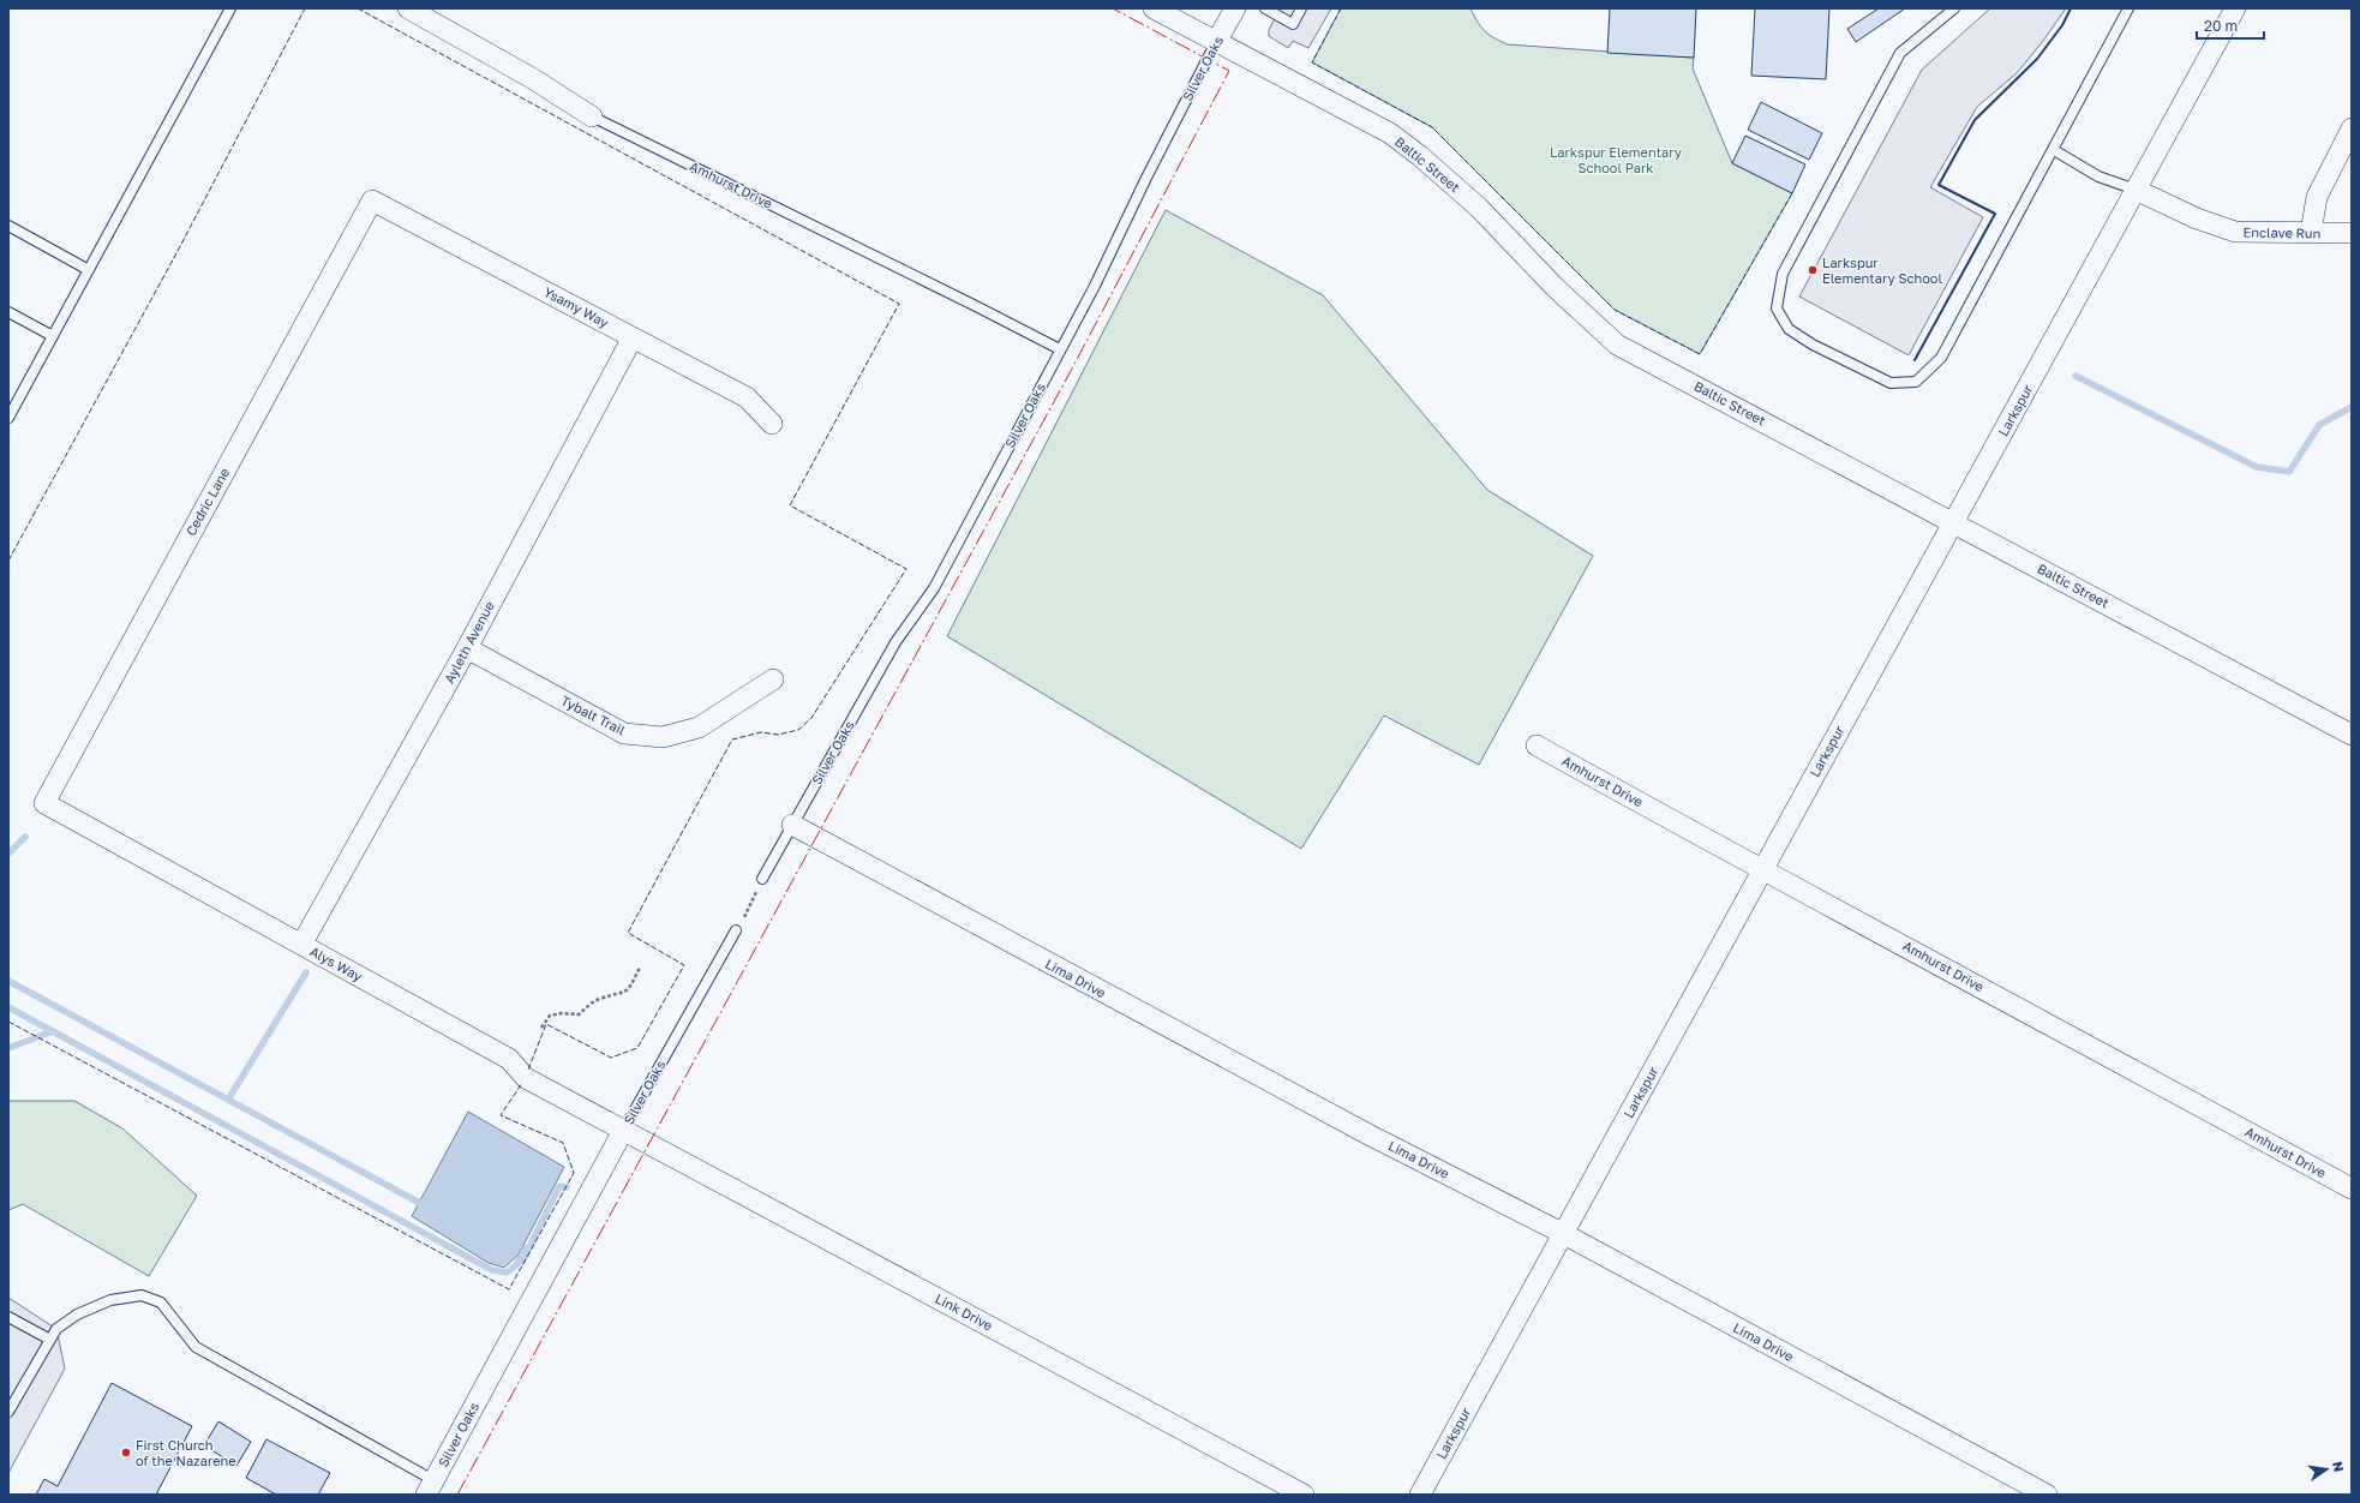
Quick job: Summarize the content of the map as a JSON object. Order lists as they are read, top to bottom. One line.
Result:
{"streets":{"street":["Silver Oaks","Baltic Street","Amhurst Drive","Enclave Run","Ysamy Way","Larkspur","Cedric Lane","Ayleth Avenue","Tybalt Trail","Alys Way","Lima Drive","Link Drive"]},"crossings":[["Silver Oaks","Baltic Street"],["Silver Oaks","Amhurst Drive"],["Silver Oaks","Alys Way"],["Silver Oaks","Lima Drive"],["Silver Oaks","Link Drive"],["Baltic Street","Larkspur"],["Amhurst Drive","Larkspur"],["Enclave Run","Larkspur"],["Ysamy Way","Cedric Lane"],["Ysamy Way","Ayleth Avenue"],["Larkspur","Lima Drive"],["Cedric Lane","Alys Way"],["Ayleth Avenue","Tybalt Trail"],["Ayleth Avenue","Alys Way"],["Alys Way","Link Drive"]],"parks":["Larkspur Elementary School Park"],"places":["Larkspur Elementary School","First Church of the Nazarene"],"scale_bar":"20 m","north":"right"}
